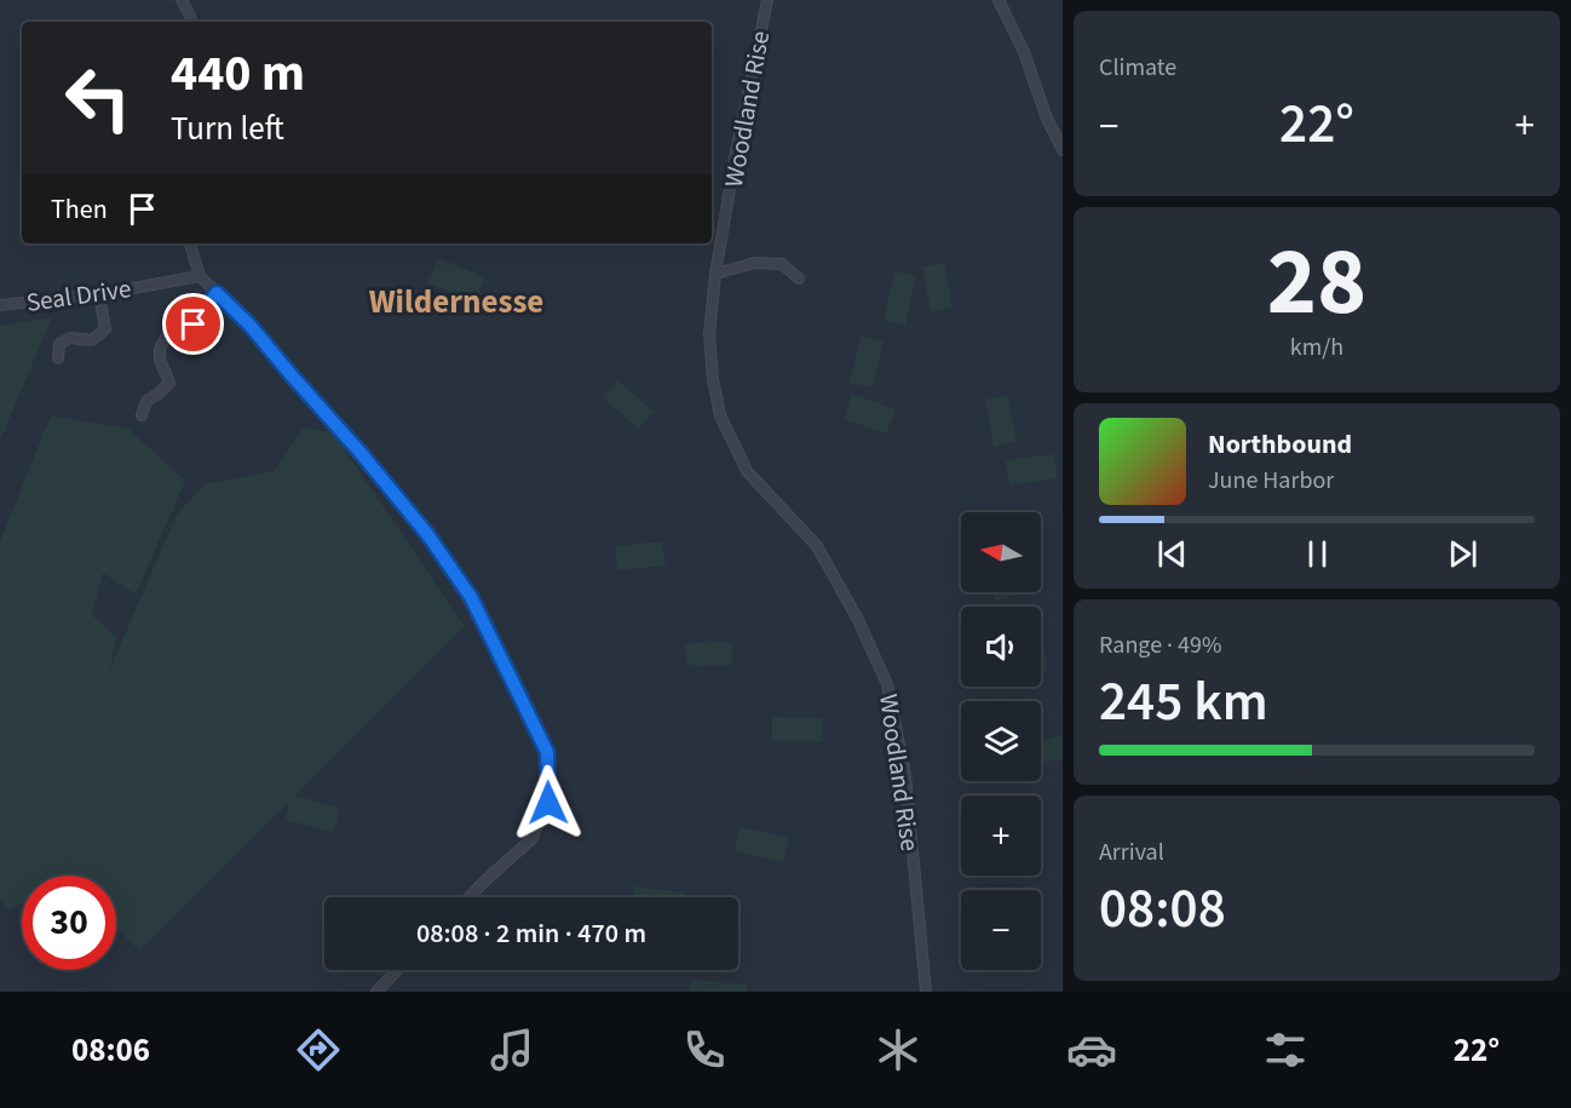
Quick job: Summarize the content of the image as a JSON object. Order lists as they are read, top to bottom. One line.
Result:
{"streets":{"street":["Woodland Rise","Seal Drive"]},"districts":["Wildernesse"],"north":"left","page":{"tile":["Climate",["28","km/h"],["Range · 49%","245 km"],["Arrival","08:08"]],"turn":["440 m","Turn left"],"heat":["−","22°","+"],"then":"Then","song":["Northbound","June Harbor"],"map_buttons":["+","−"],"limit":"30","trip":"08:08 · 2 min · 470 m","tabs":["08:06","22°"]}}
